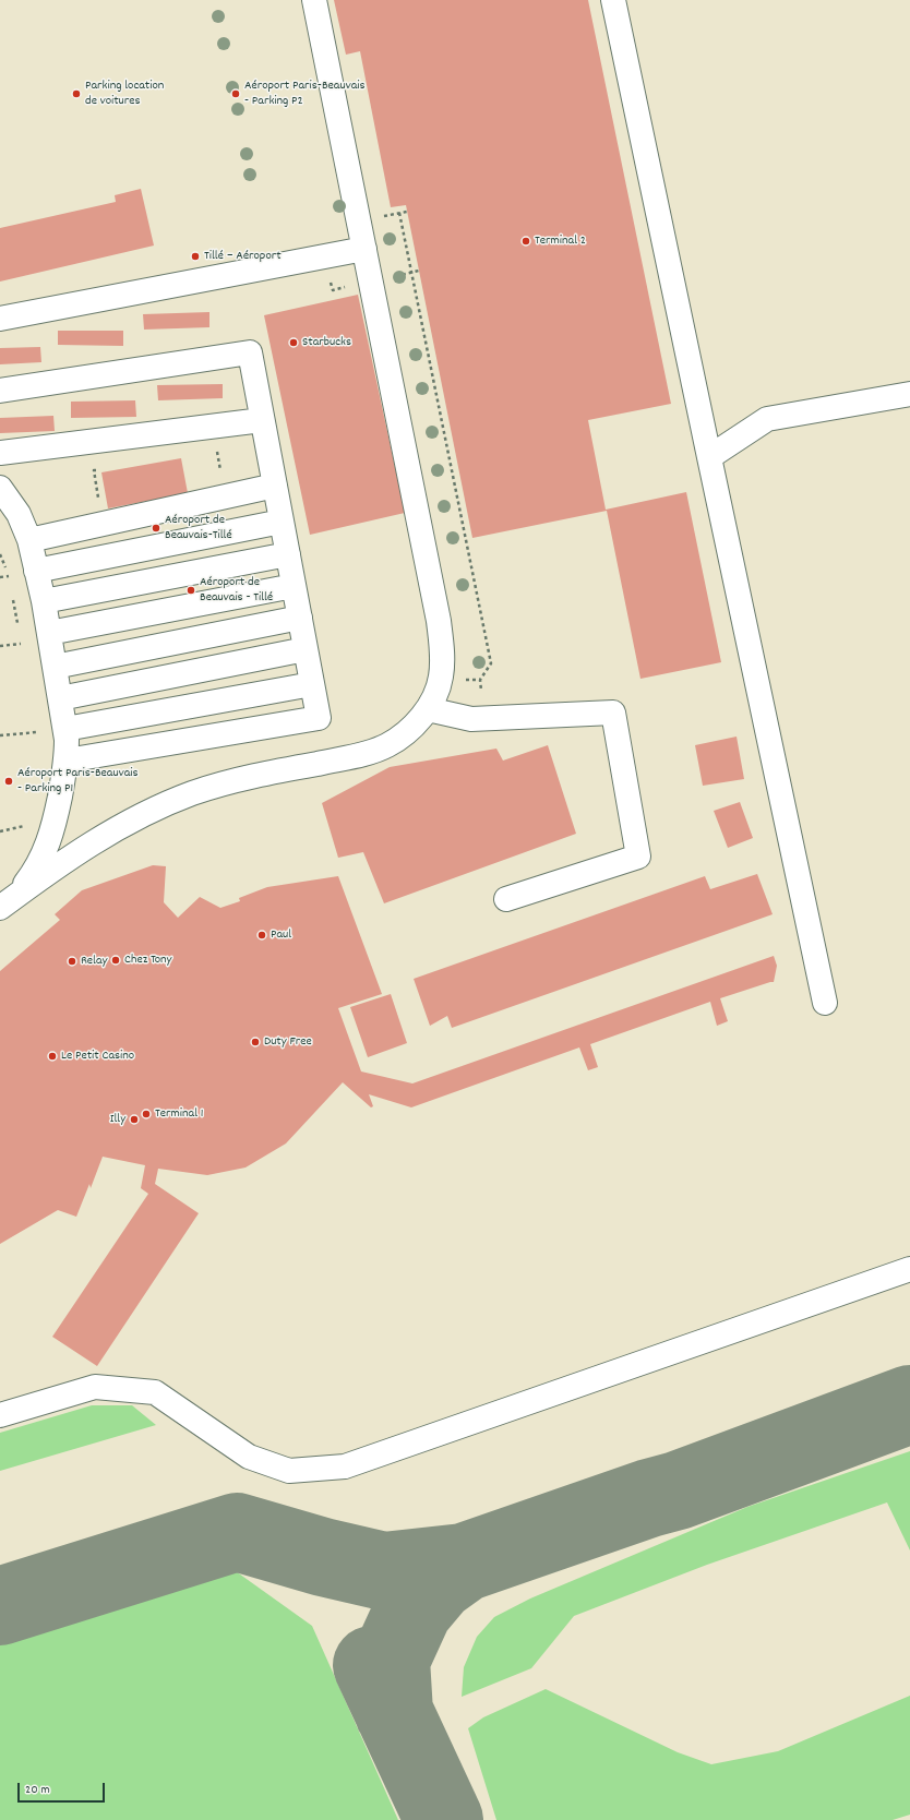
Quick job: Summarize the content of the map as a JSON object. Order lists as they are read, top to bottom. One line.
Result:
{"places":["Parking location de voitures","Aéroport Paris-Beauvais - Parking P2","Terminal 2","Tillé – Aéroport","Starbucks","Aéroport de Beauvais-Tillé","Aéroport de Beauvais - Tillé","Aéroport Paris-Beauvais - Parking P1","Paul","Chez Tony","Relay","Duty Free","Le Petit Casino","Terminal 1","Illy"],"scale_bar":"20 m"}
